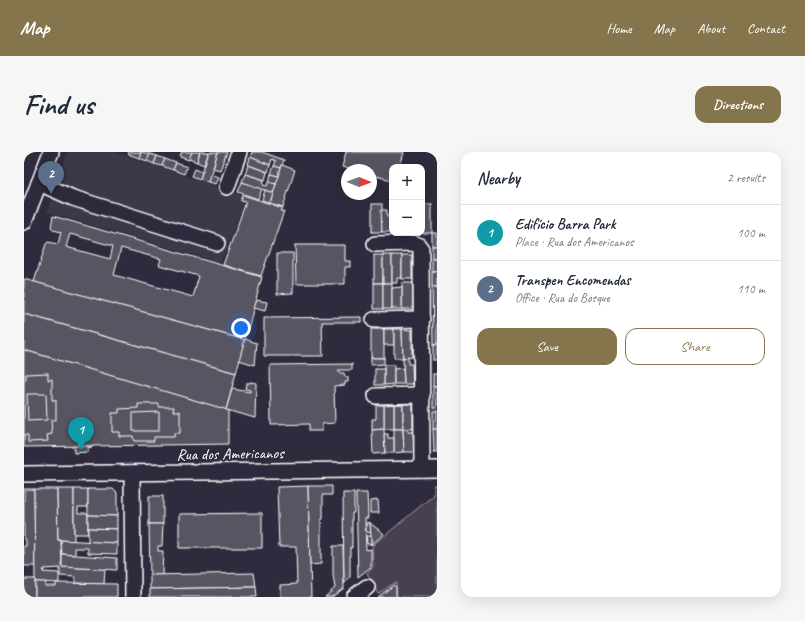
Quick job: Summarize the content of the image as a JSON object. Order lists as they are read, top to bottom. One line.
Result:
{"streets":{"street":["Rua dos Americanos"]},"north":"right","page":{"header":"Map","nav":["Home","Map","About","Contact"],"buttons":["Directions",["Save","Share"]],"title":"Find us","heading":["Nearby","2 results"],"pins":["2","1"],"map_buttons":["+","−"],"list":[{"mark":"1","name":"Edifício Barra Park","note":"Place · Rua dos Americanos","value":"100 m"},{"mark":"2","name":"Transpen Encomendas","note":"Office · Rua do Bosque","value":"110 m"}]}}
